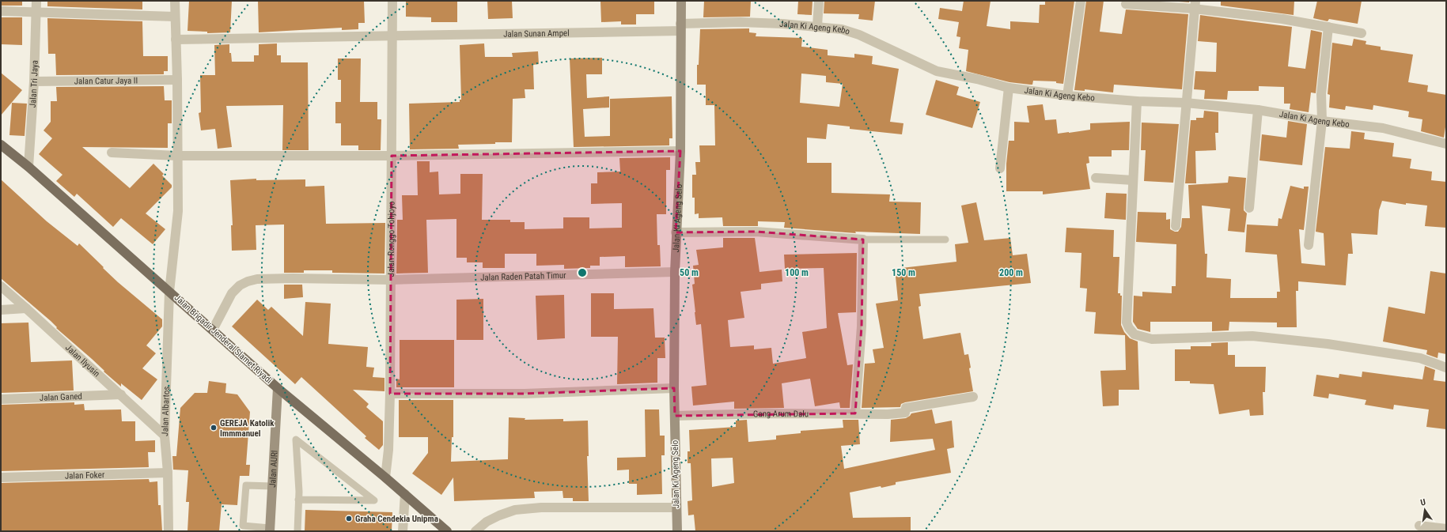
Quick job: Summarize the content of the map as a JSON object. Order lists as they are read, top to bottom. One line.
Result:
{"streets":{"main road":["Jalan Brigadir Jenderal Slamet Riyadi"],"street":["Jalan Ki Ageng Kebo","Jalan Sunan Ampel","Jalan Catur Jaya II","Jalan Tri Jaya","Jalan Ki Ageng Selo","Jalan Ronggo Tohjoyo","Jalan Raden Patah Timur","Jalan Ilyusin","Jalan Ganed","Jalan Albartos","Gang Arum Dalu","Jalan AURI","Jalan Foker"]},"crossings":[["Jalan Ki Ageng Kebo","Jalan Sunan Ampel"],["Jalan Ki Ageng Kebo","Jalan Ki Ageng Selo"],["Jalan Sunan Ampel","Jalan Ki Ageng Selo"],["Jalan Sunan Ampel","Jalan Ronggo Tohjoyo"],["Jalan Sunan Ampel","Jalan Albartos"],["Jalan Catur Jaya II","Jalan Tri Jaya"],["Jalan Catur Jaya II","Jalan Albartos"],["Jalan Tri Jaya","Jalan Brigadir Jenderal Slamet Riyadi"],["Jalan Ki Ageng Selo","Jalan Raden Patah Timur"],["Jalan Ki Ageng Selo","Gang Arum Dalu"],["Jalan Ronggo Tohjoyo","Jalan Raden Patah Timur"],["Jalan Ronggo Tohjoyo","Jalan Brigadir Jenderal Slamet Riyadi"],["Jalan Raden Patah Timur","Jalan Brigadir Jenderal Slamet Riyadi"],["Jalan Brigadir Jenderal Slamet Riyadi","Jalan Albartos"],["Jalan Brigadir Jenderal Slamet Riyadi","Jalan AURI"],["Jalan Ilyusin","Jalan Ganed"],["Jalan Ilyusin","Jalan Albartos"],["Jalan Albartos","Jalan Foker"]],"places":["GEREJA Katolik Immmanuel","Graha Cendekia Unipma"],"north":"top","rings":["50 m","100 m","150 m","200 m"]}
